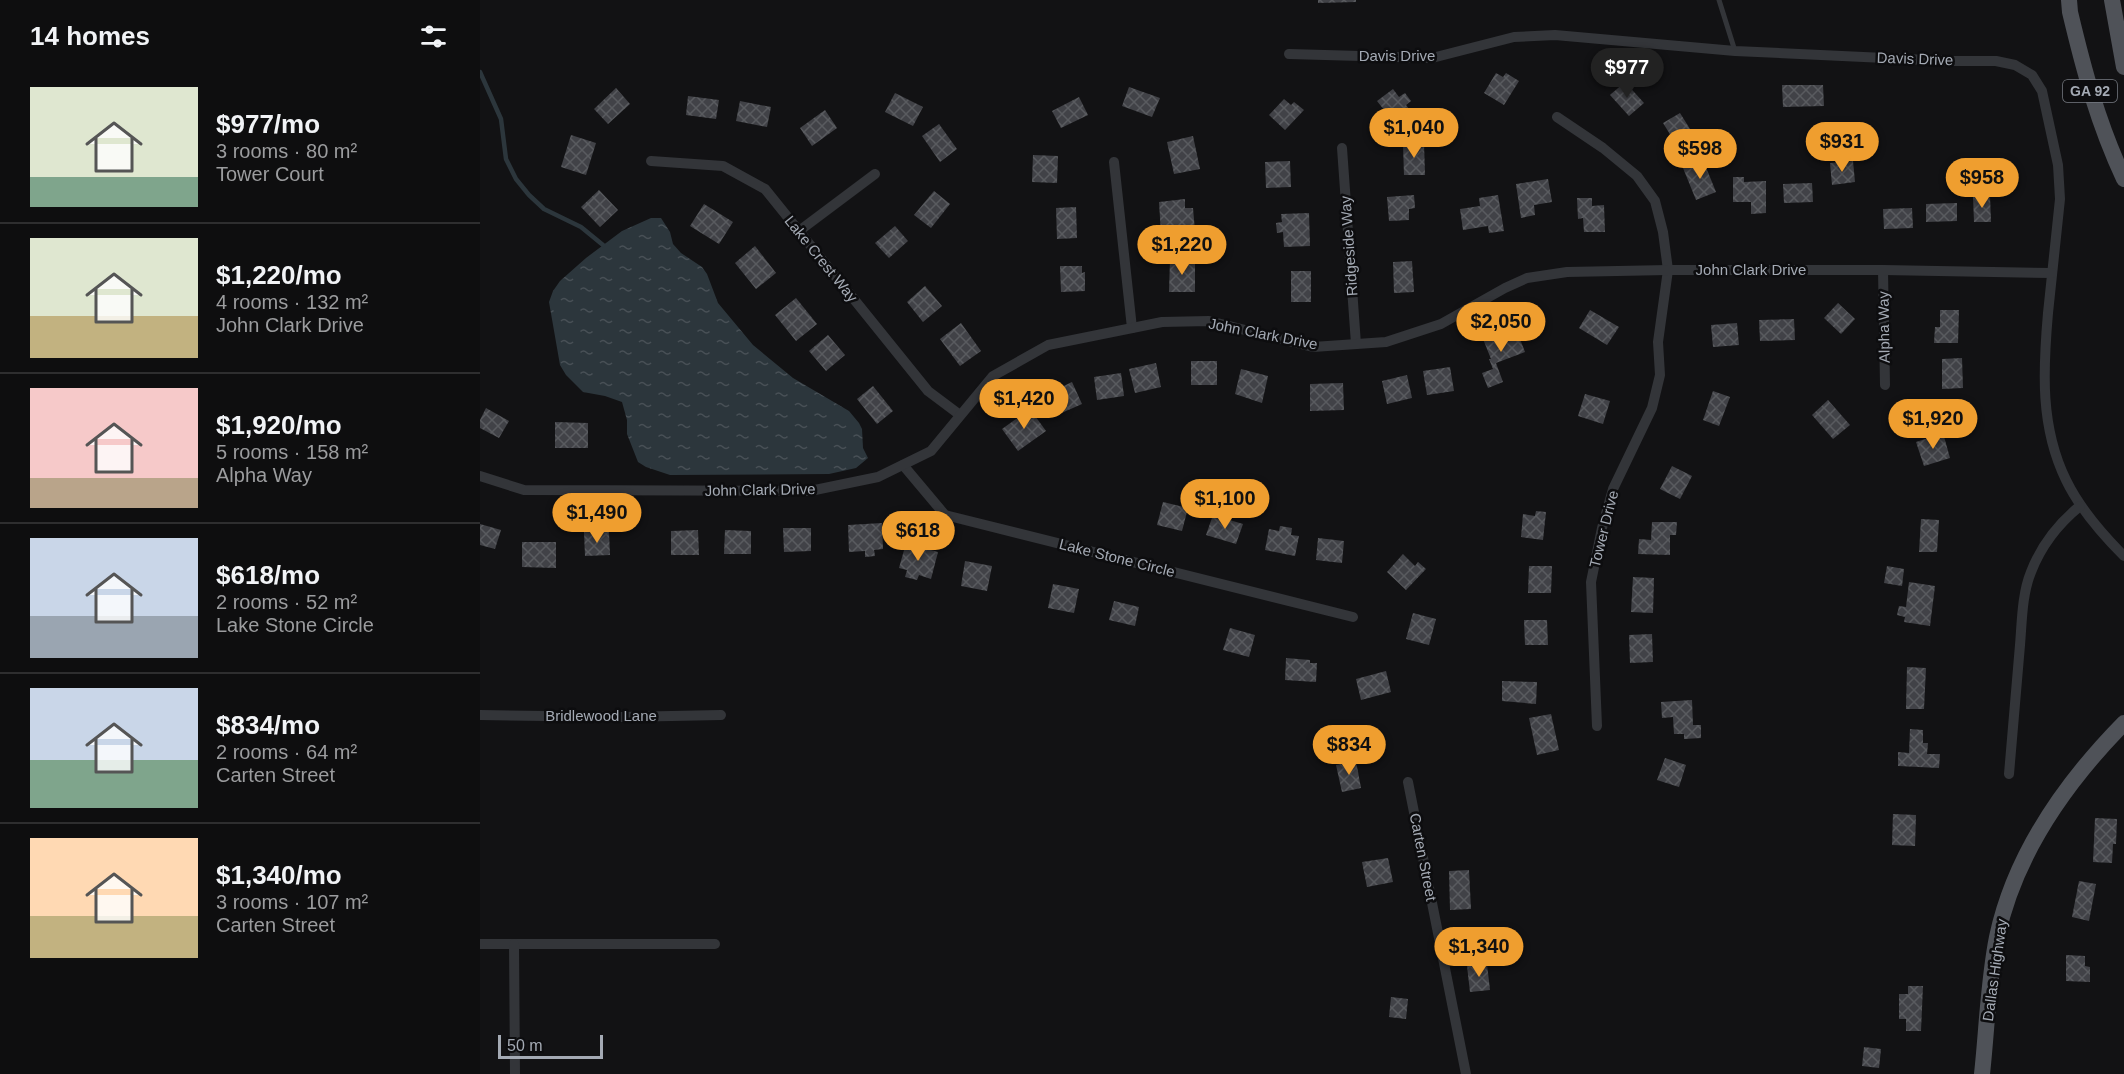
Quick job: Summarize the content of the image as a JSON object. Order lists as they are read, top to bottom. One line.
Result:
{"streets":{"main road":["GA 92","Dallas Highway"],"street":["Davis Drive","Ridgeside Way","Lake Crest Way","John Clark Drive","Alpha Way","Tower Drive","Lake Stone Circle","Bridlewood Lane","Carten Street"]},"crossings":[["Davis Drive","John Clark Drive"],["Ridgeside Way","John Clark Drive"],["Lake Crest Way","John Clark Drive"],["John Clark Drive","Alpha Way"],["John Clark Drive","Tower Drive"],["John Clark Drive","Lake Stone Circle"]],"scale_bar":"50 m","page":{"heading":"14 homes","price":["$977","$1,040","$931","$598","$958","$1,220","$2,050","$1,420","$1,920","$1,100","$1,490","$618","$834","$1,340"],"list":[{"name":"$977/mo","note":"3 rooms · 80 m² · Tower Court"},{"name":"$1,220/mo","note":"4 rooms · 132 m² · John Clark Drive"},{"name":"$1,920/mo","note":"5 rooms · 158 m² · Alpha Way"},{"name":"$618/mo","note":"2 rooms · 52 m² · Lake Stone Circle"},{"name":"$834/mo","note":"2 rooms · 64 m² · Carten Street"},{"name":"$1,340/mo","note":"3 rooms · 107 m² · Carten Street"}],"scale":"50 m"}}
